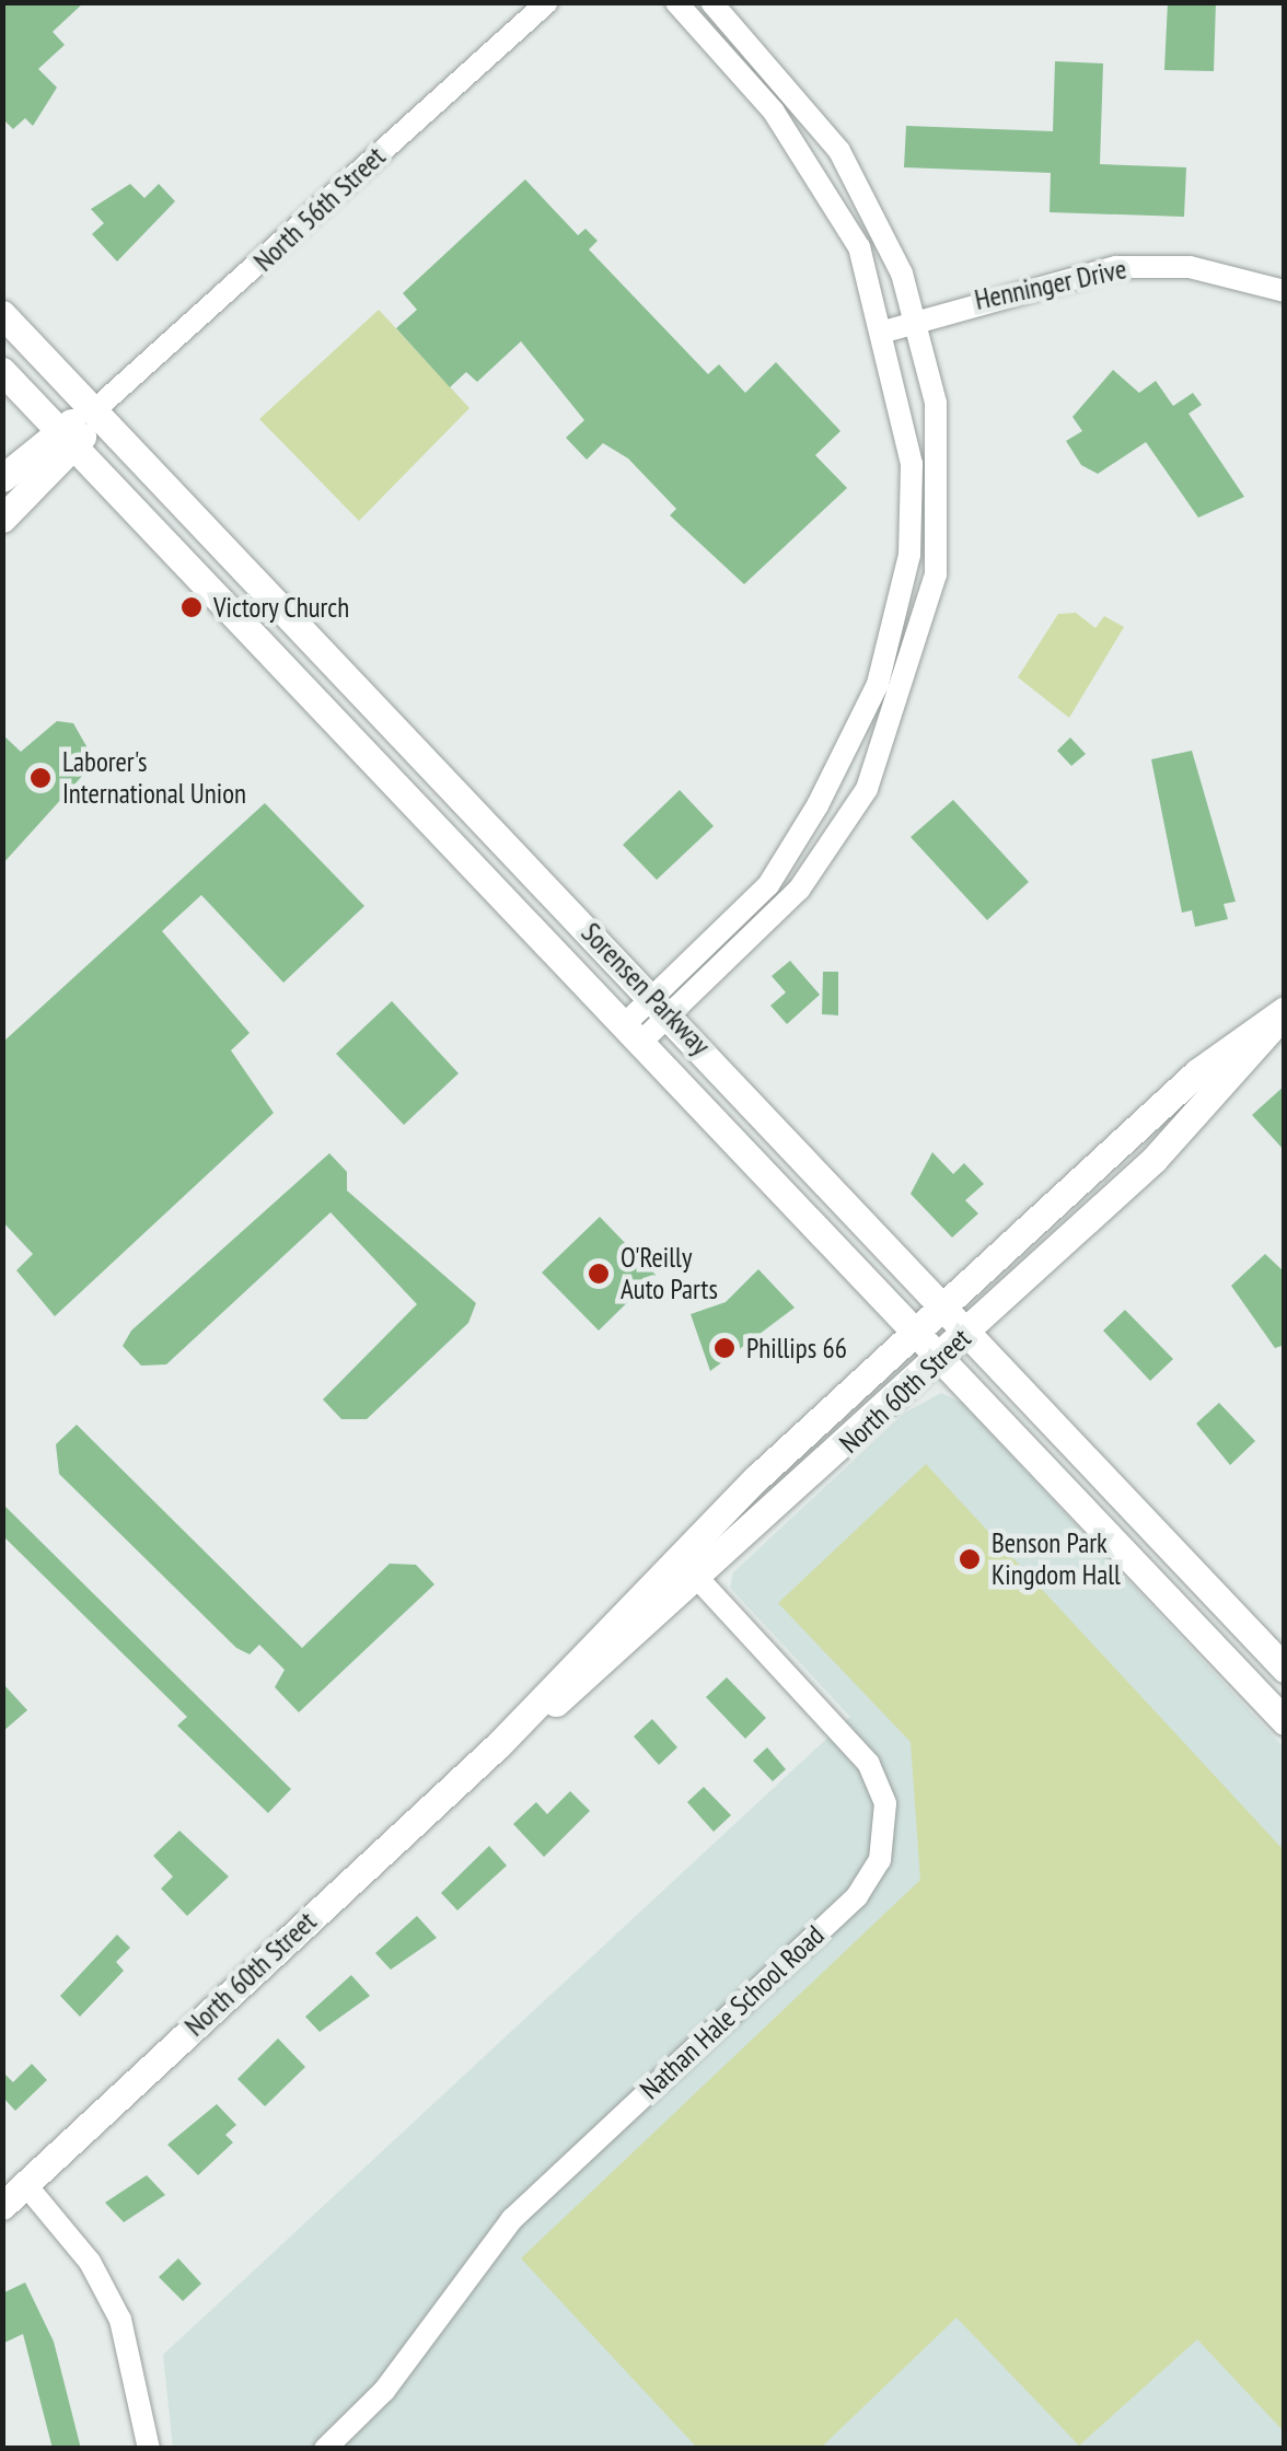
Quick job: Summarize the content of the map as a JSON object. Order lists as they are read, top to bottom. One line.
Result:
{"streets":{"main road":["Sorensen Parkway","North 60th Street"],"street":["North 56th Street","Henninger Drive","Nathan Hale School Road"]},"crossings":[["North 56th Street","Sorensen Parkway"],["Sorensen Parkway","North 60th Street"],["North 60th Street","Nathan Hale School Road"]],"places":["Victory Church","Laborer's International Union","O'Reilly Auto Parts","Phillips 66","Benson Park Kingdom Hall"]}
